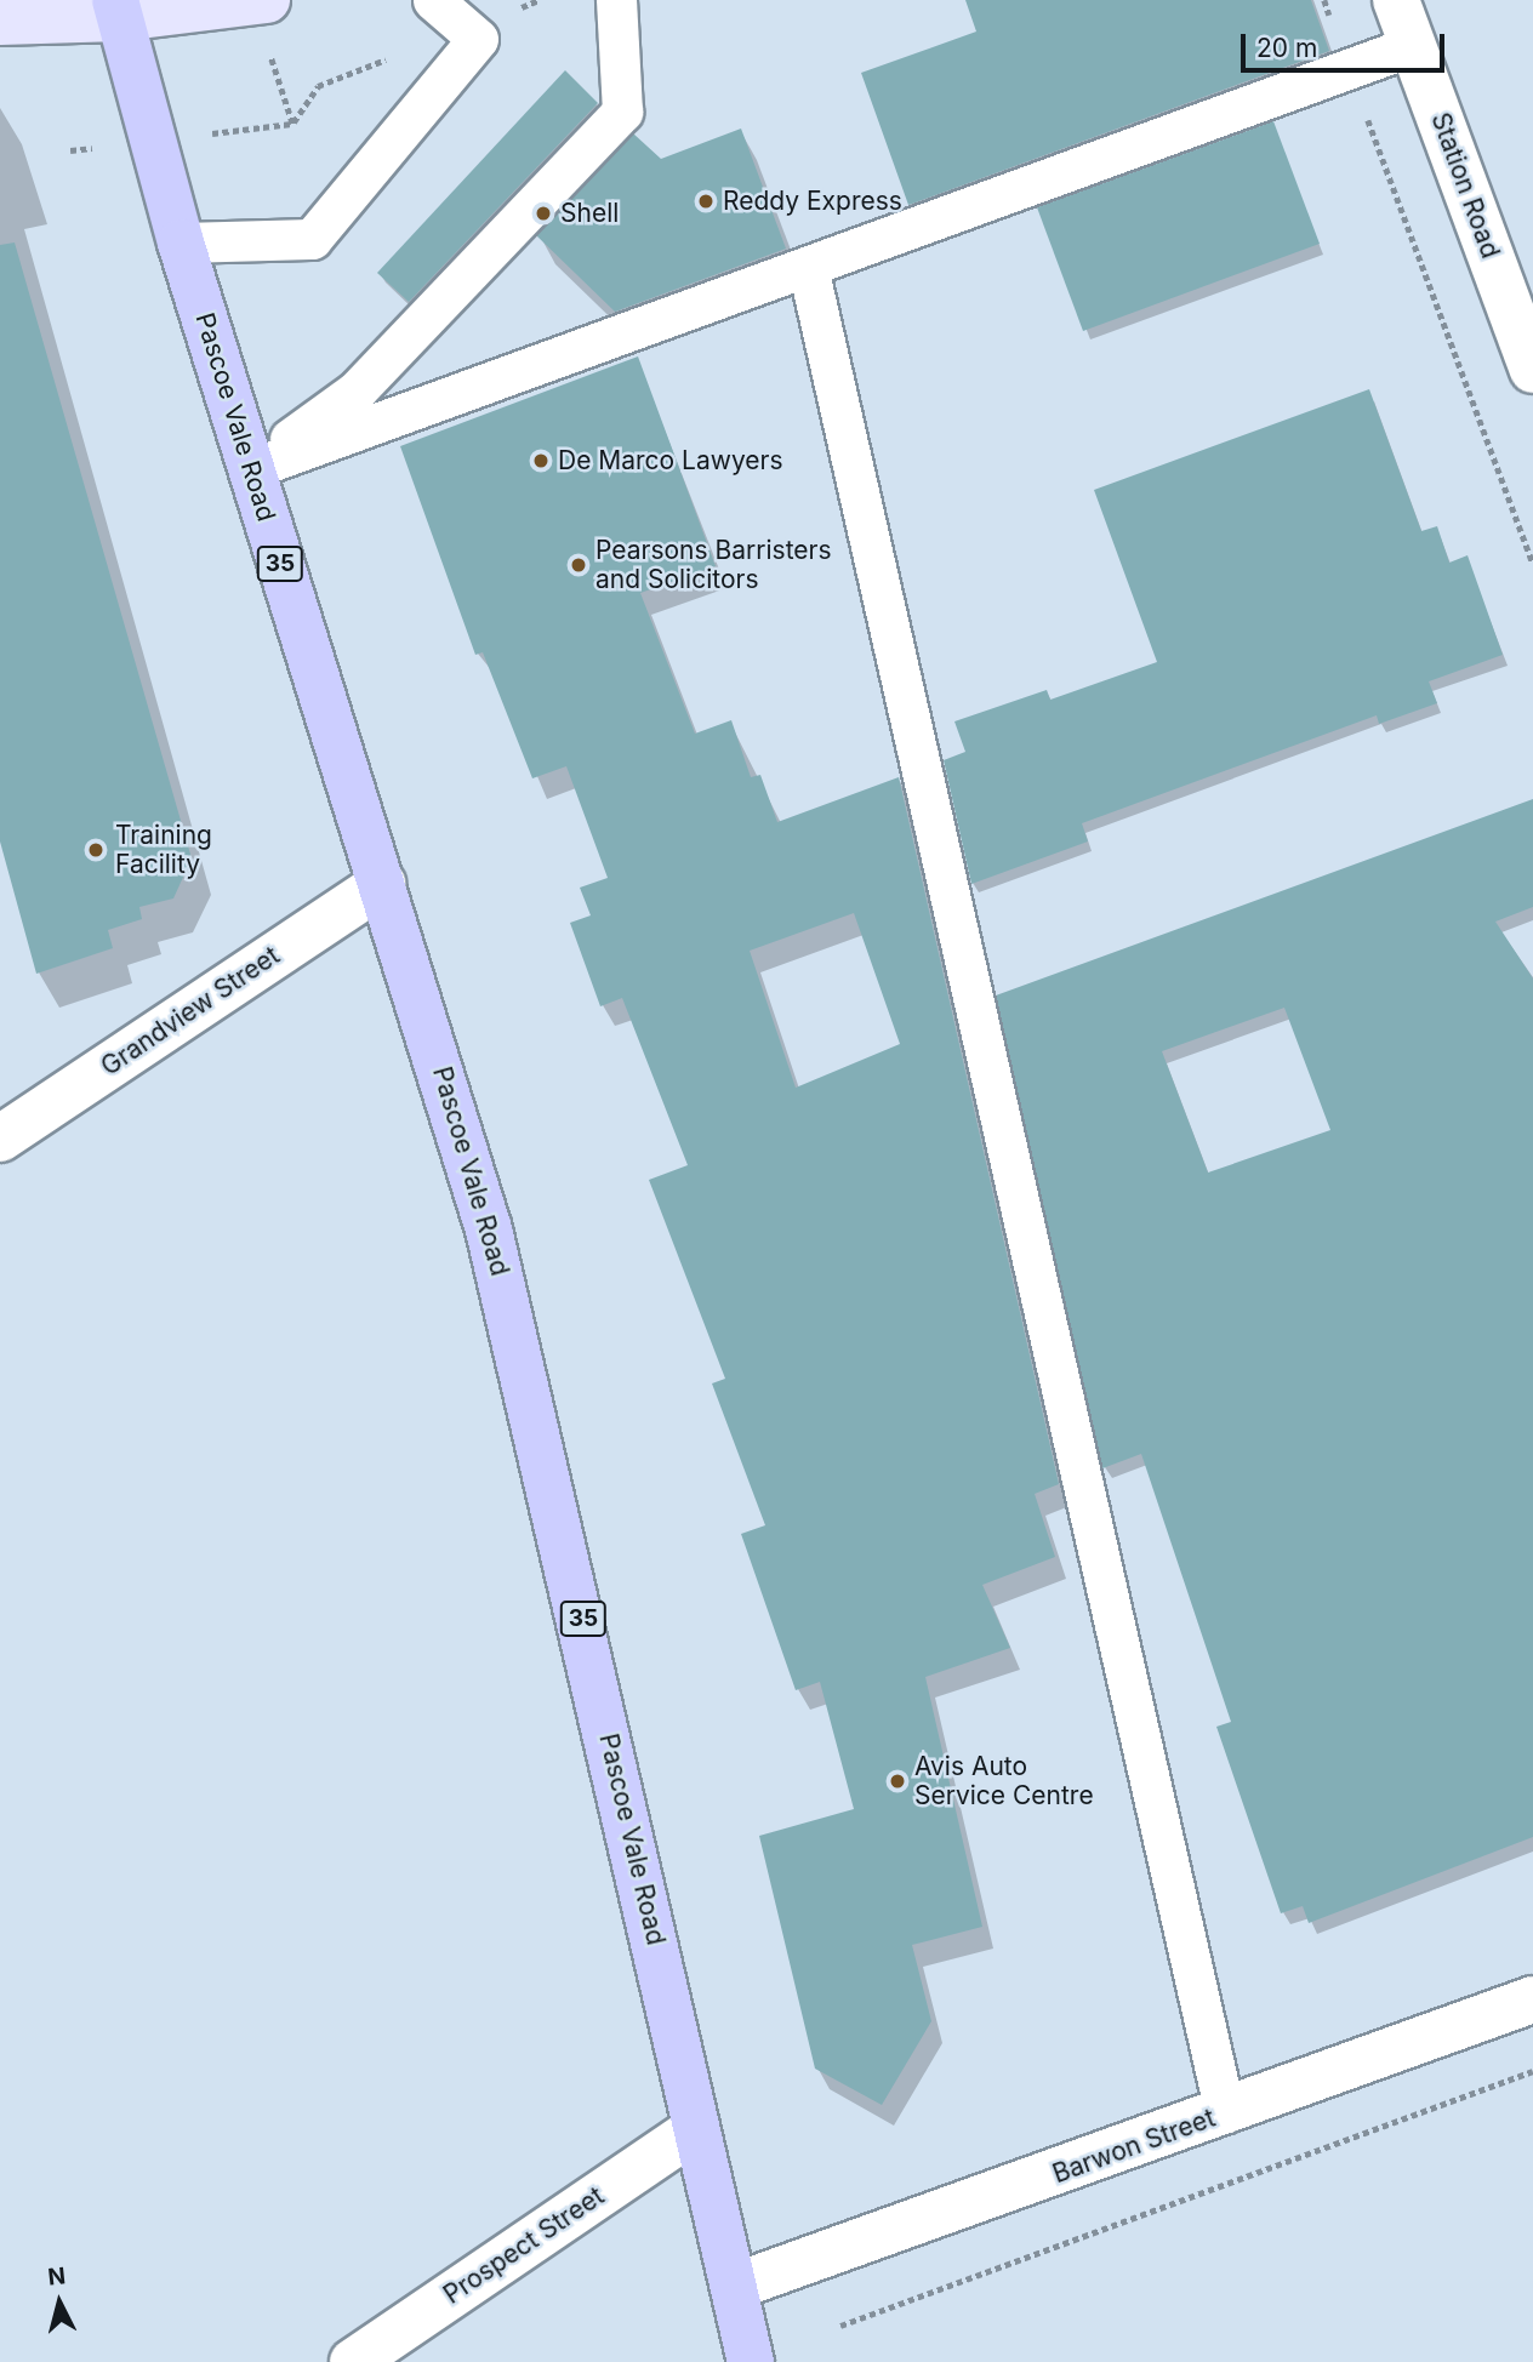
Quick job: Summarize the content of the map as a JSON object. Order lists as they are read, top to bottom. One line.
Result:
{"streets":{"main road":["Pascoe Vale Road","35"],"street":["Station Road","Grandview Street","Barwon Street","Prospect Street"]},"crossings":[["Pascoe Vale Road","Grandview Street"],["Pascoe Vale Road","Barwon Street"],["Pascoe Vale Road","Prospect Street"]],"places":["Reddy Express","Shell","De Marco Lawyers","Pearsons Barristers and Solicitors","Training Facility","Avis Auto Service Centre"],"scale_bar":"20 m","north":"top"}
